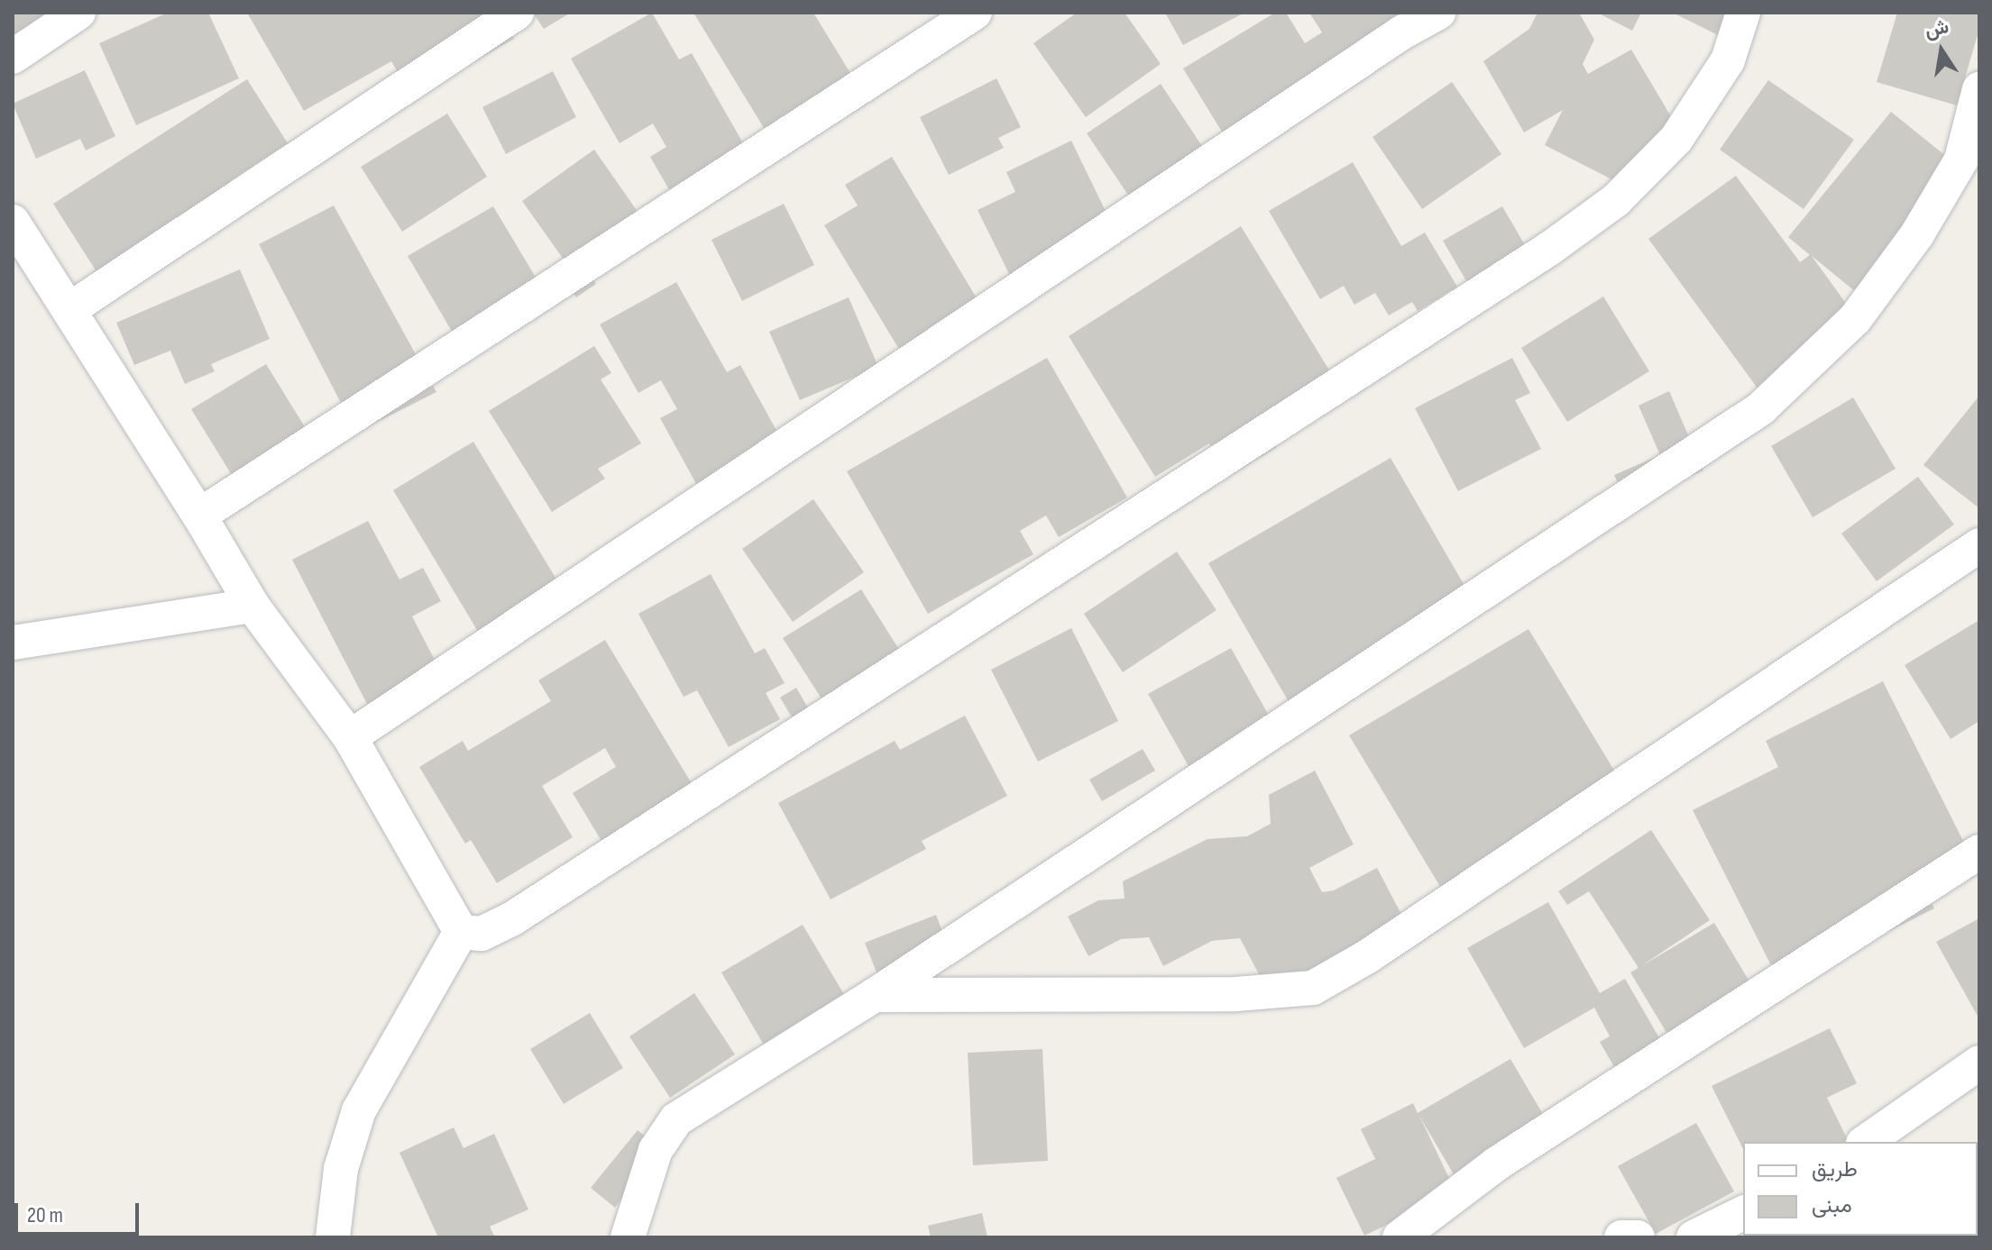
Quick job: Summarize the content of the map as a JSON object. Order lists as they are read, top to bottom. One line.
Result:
{"legend":["طريق","مبنى"],"scale_bar":"20 m","north":"top"}
